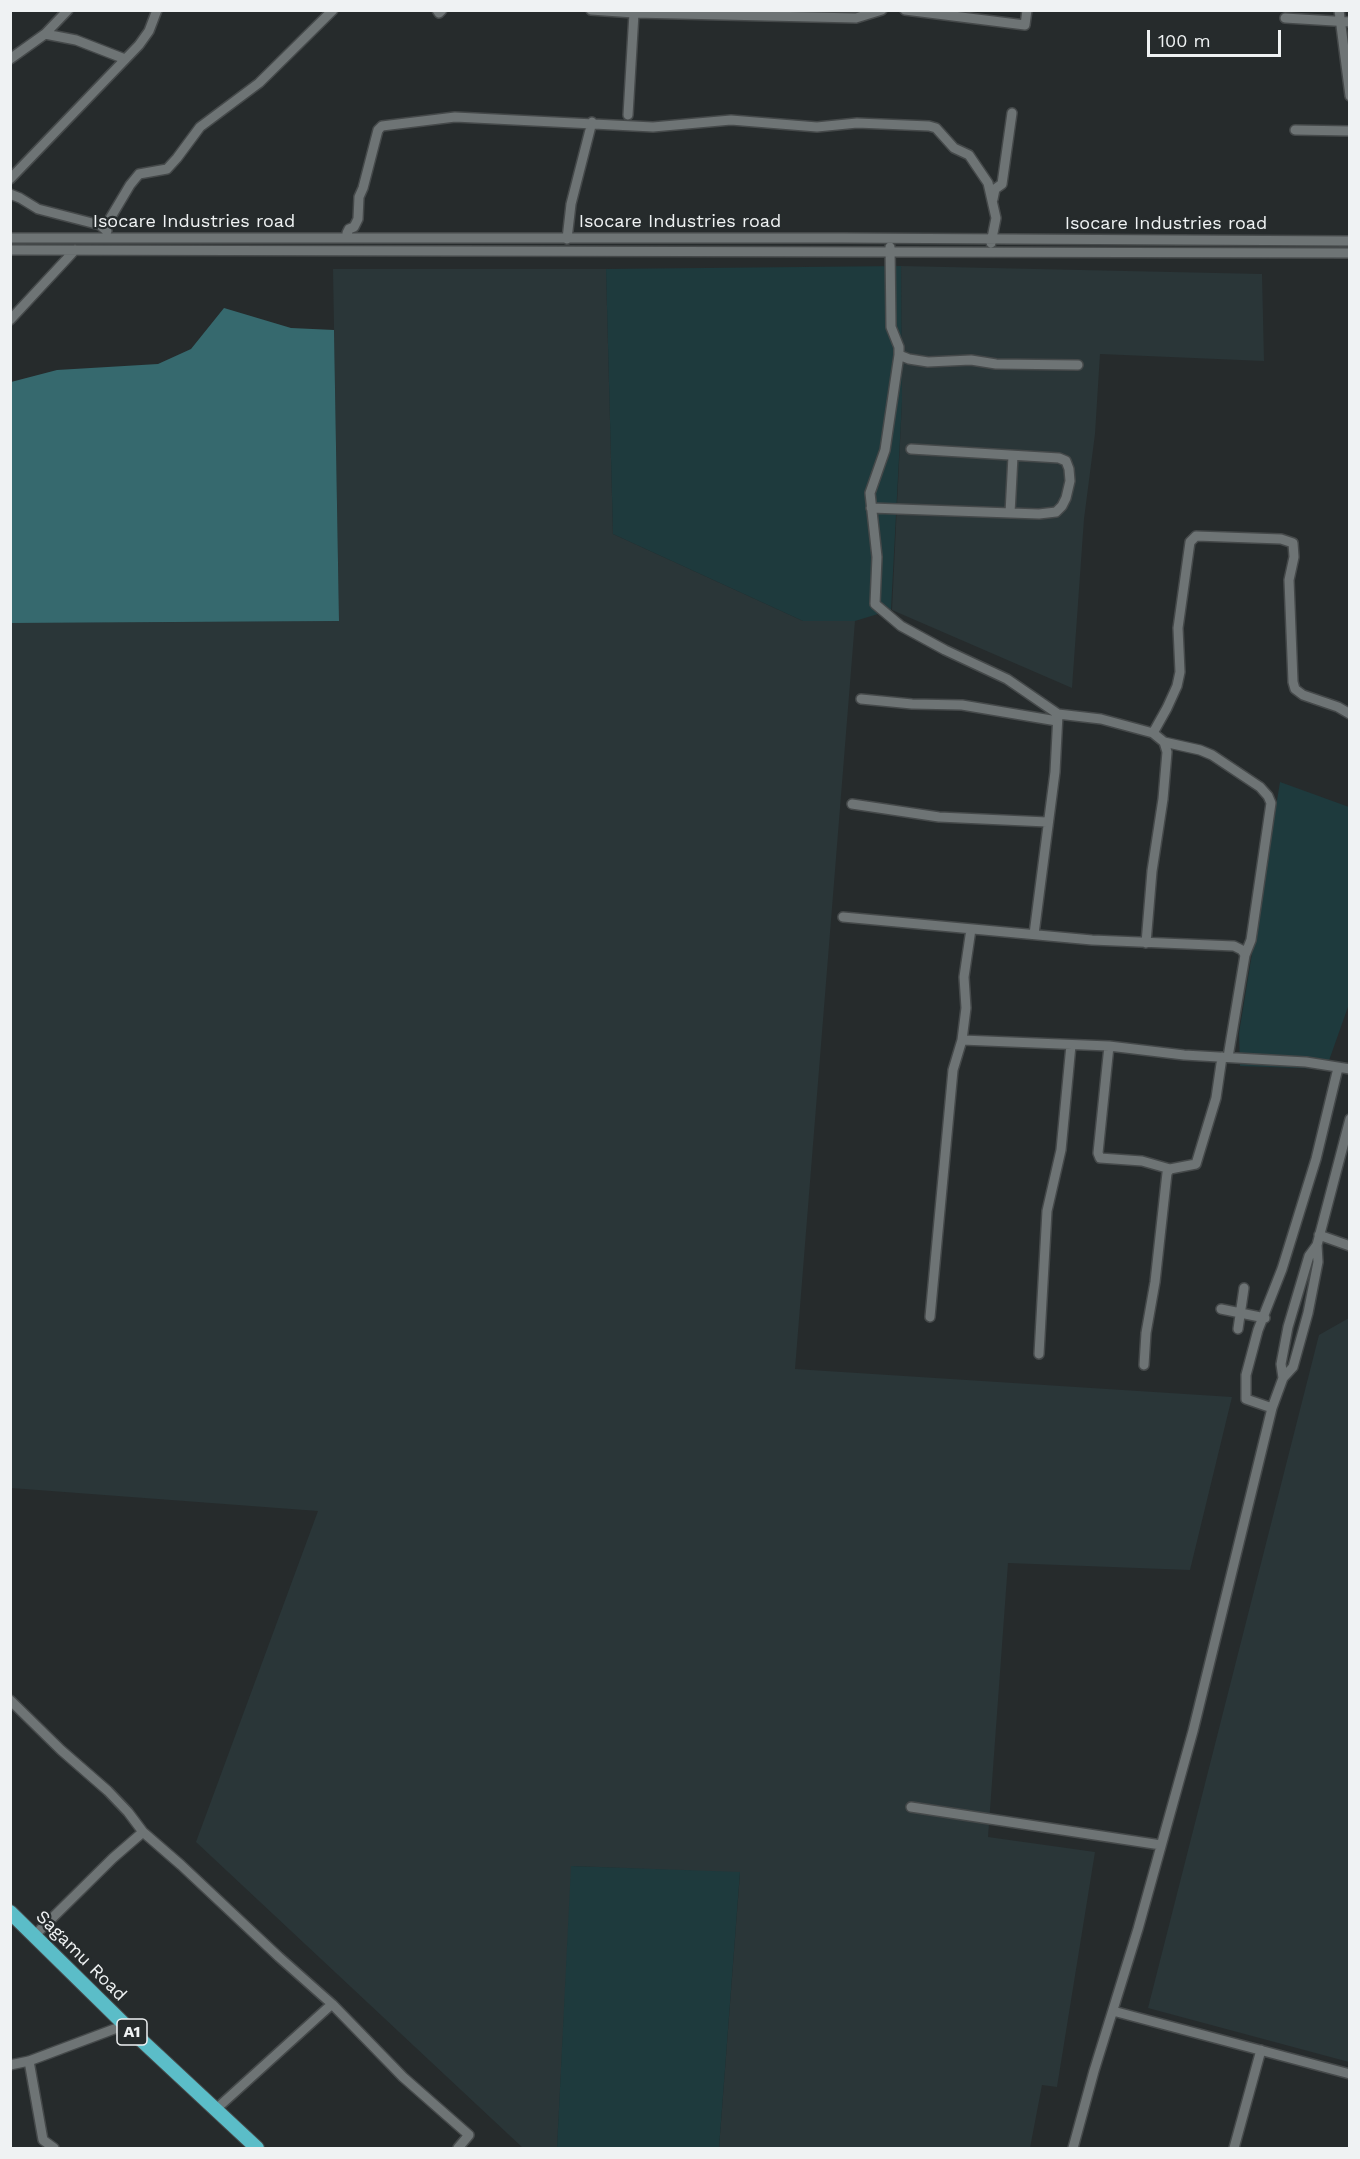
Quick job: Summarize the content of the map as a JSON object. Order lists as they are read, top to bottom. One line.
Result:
{"streets":{"highway":["Sagamu Road","A1"],"street":["Isocare Industries road"]},"scale_bar":"100 m"}
